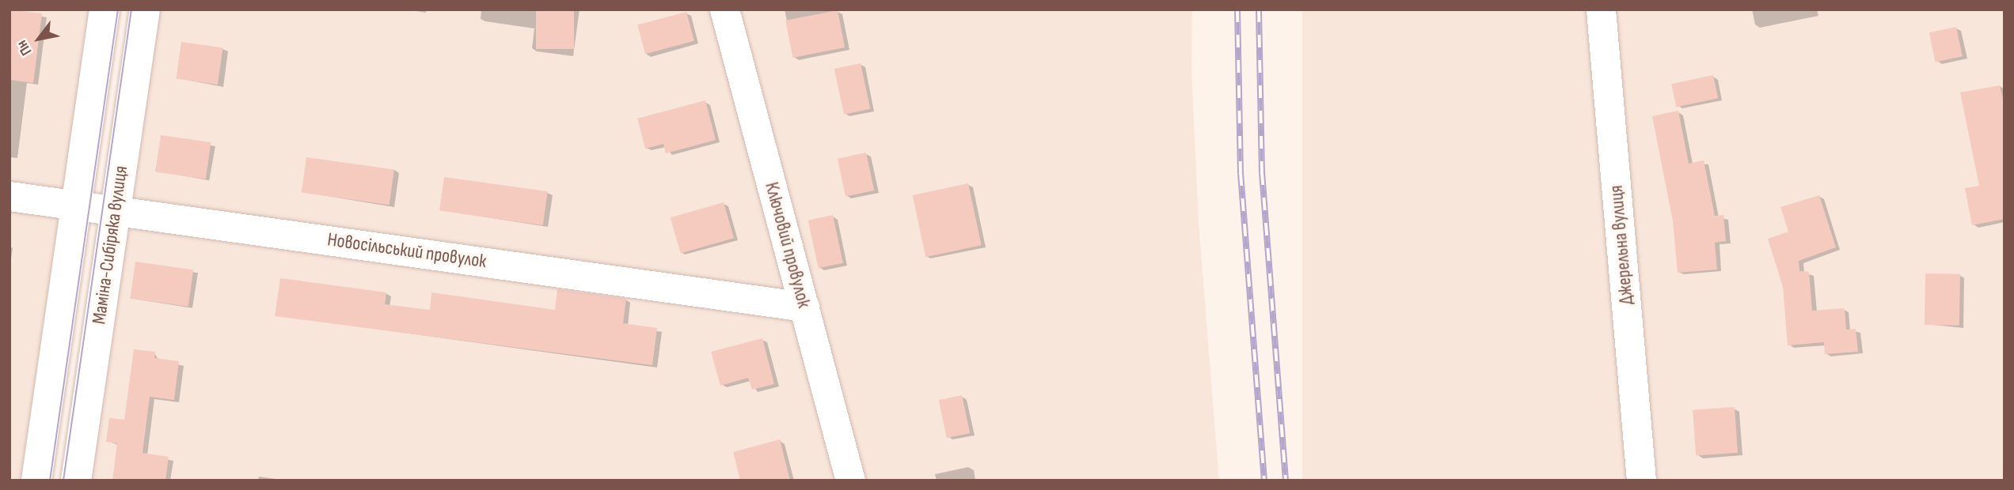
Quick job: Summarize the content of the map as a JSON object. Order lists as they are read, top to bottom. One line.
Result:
{"streets":{"main road":["Маміна-Сибіряка вулиця"],"street":["Ключовий провулок","Джерельна вулиця","Новосільський провулок"]},"crossings":[["Маміна-Сибіряка вулиця","Новосільський провулок"],["Ключовий провулок","Новосільський провулок"]],"north":"bottom left"}
